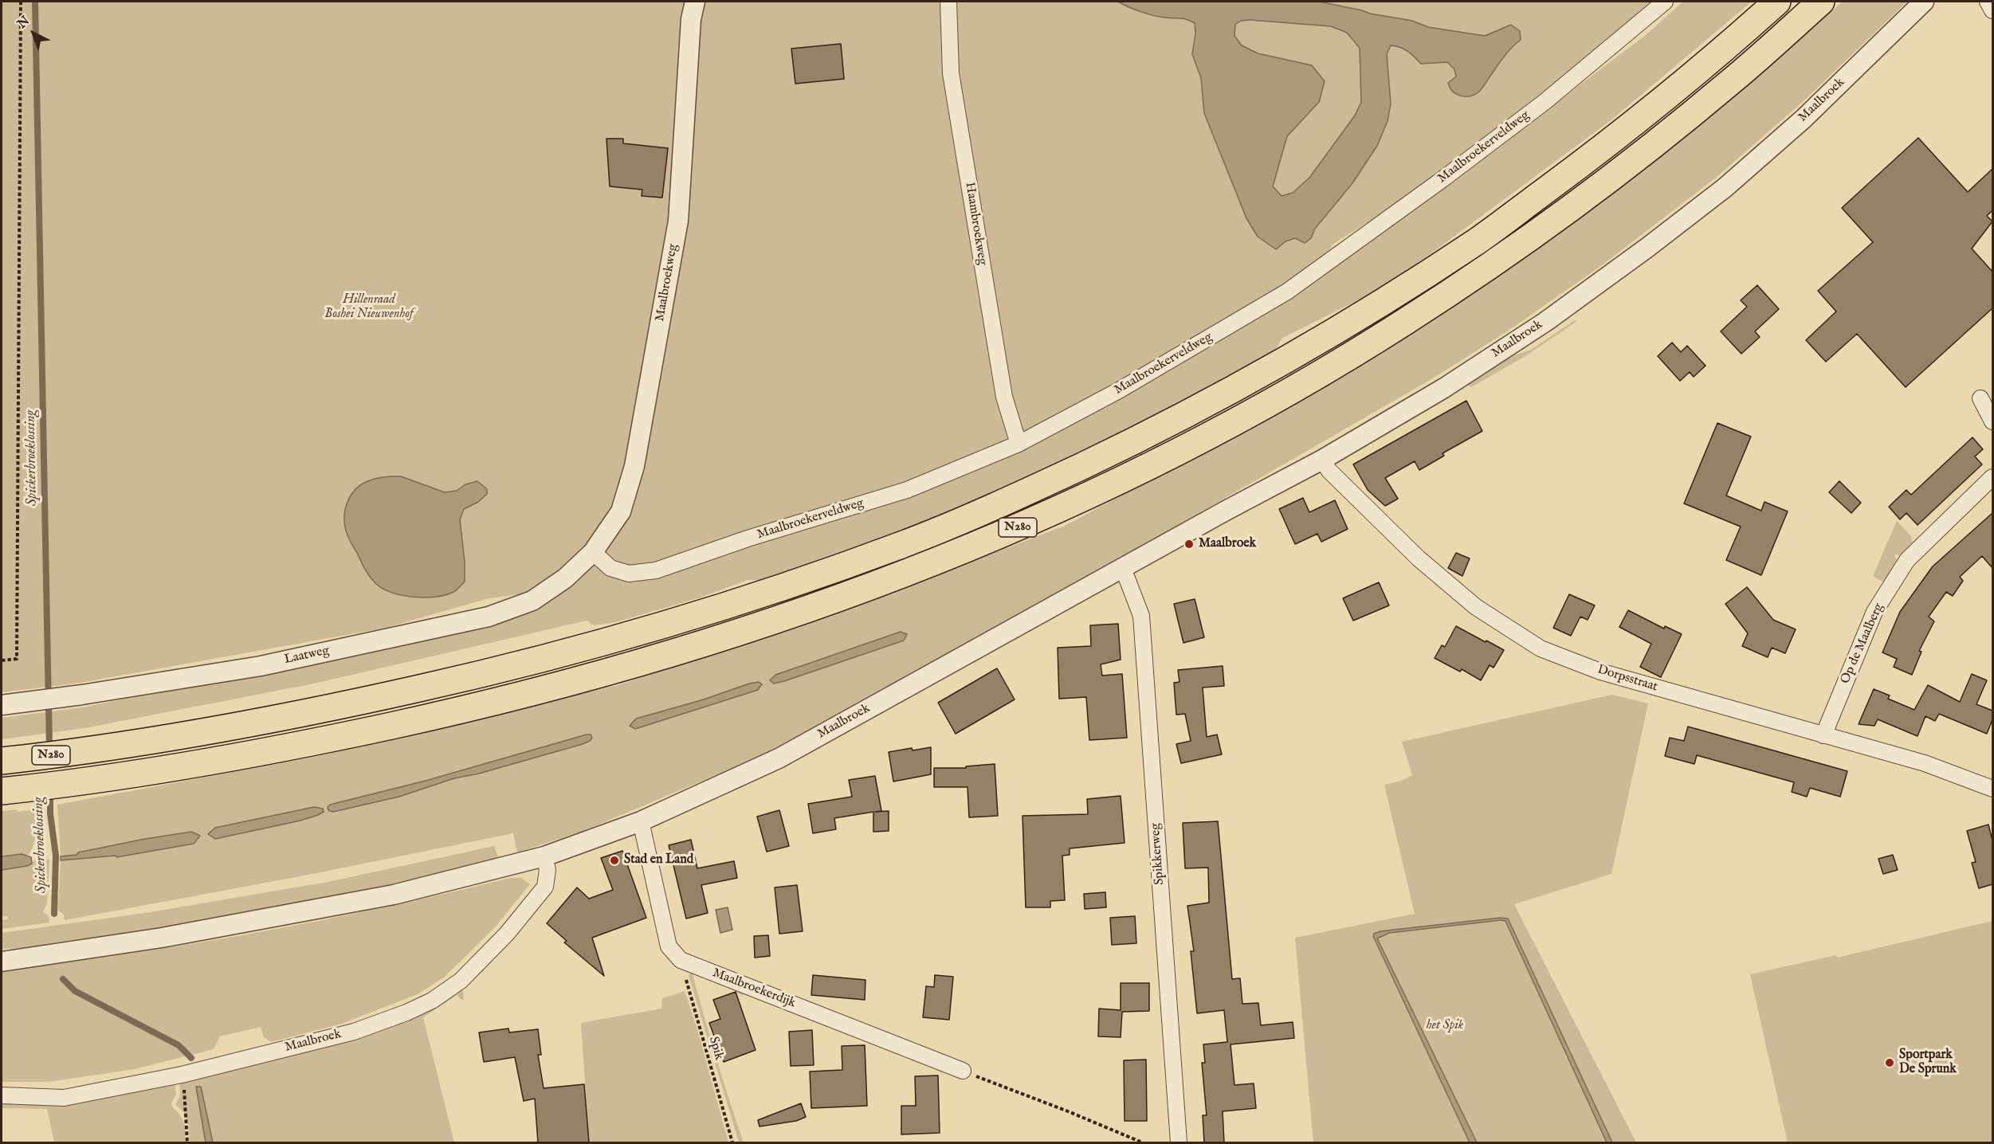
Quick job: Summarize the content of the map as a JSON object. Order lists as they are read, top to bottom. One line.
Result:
{"streets":{"highway":["N280"],"street":["Maalbroek","Maalbroekerveldweg","Haambroekweg","Maalbroekweg","Op de Maalberg","Laatweg","Dorpsstraat","Spikkerweg","Maalbroekerdijk"],"path":["Spik"]},"crossings":[["Maalbroek","Dorpsstraat"],["Maalbroek","Spikkerweg"],["Maalbroekerveldweg","Haambroekweg"],["Maalbroekerveldweg","Maalbroekweg"],["Maalbroekerveldweg","Laatweg"],["Maalbroekweg","Laatweg"],["Op de Maalberg","Dorpsstraat"],["Maalbroekerdijk","Spik"]],"water":["Spickerbroeklossing"],"parks":["Hillenraad Boshei Nieuwenhof","het Spik"],"places":["Maalbroek","Stad en Land","Sportpark De Sprunk"],"north":"top left"}
